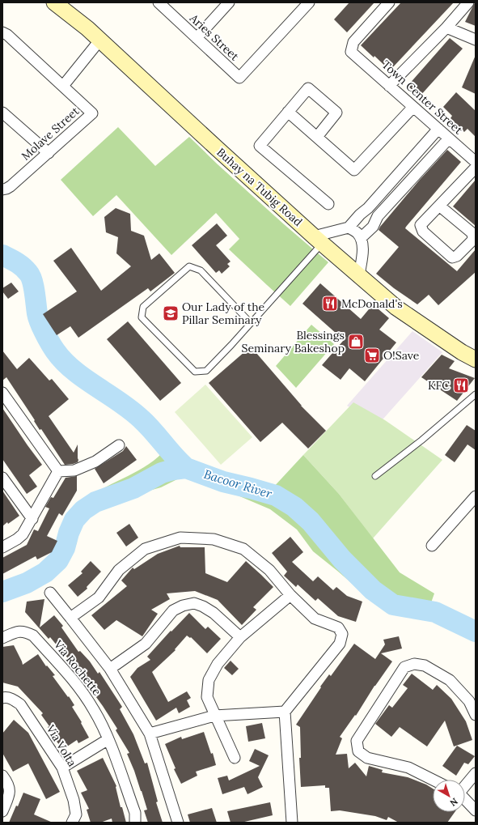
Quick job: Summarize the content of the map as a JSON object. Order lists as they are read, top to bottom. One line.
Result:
{"streets":{"main road":["Buhay na Tubig Road"],"street":["Aries Street","Town Center Street","Molave Street","Via Rochette","Via Volta"]},"water":["Bacoor River"],"places":{"restaurant":["McDonald's","KFC"],"school or university":["Our Lady of the Pillar Seminary"],"shop":["Blessings Seminary Bakeshop"],"supermarket":["O!Save"]},"north":"bottom right"}
